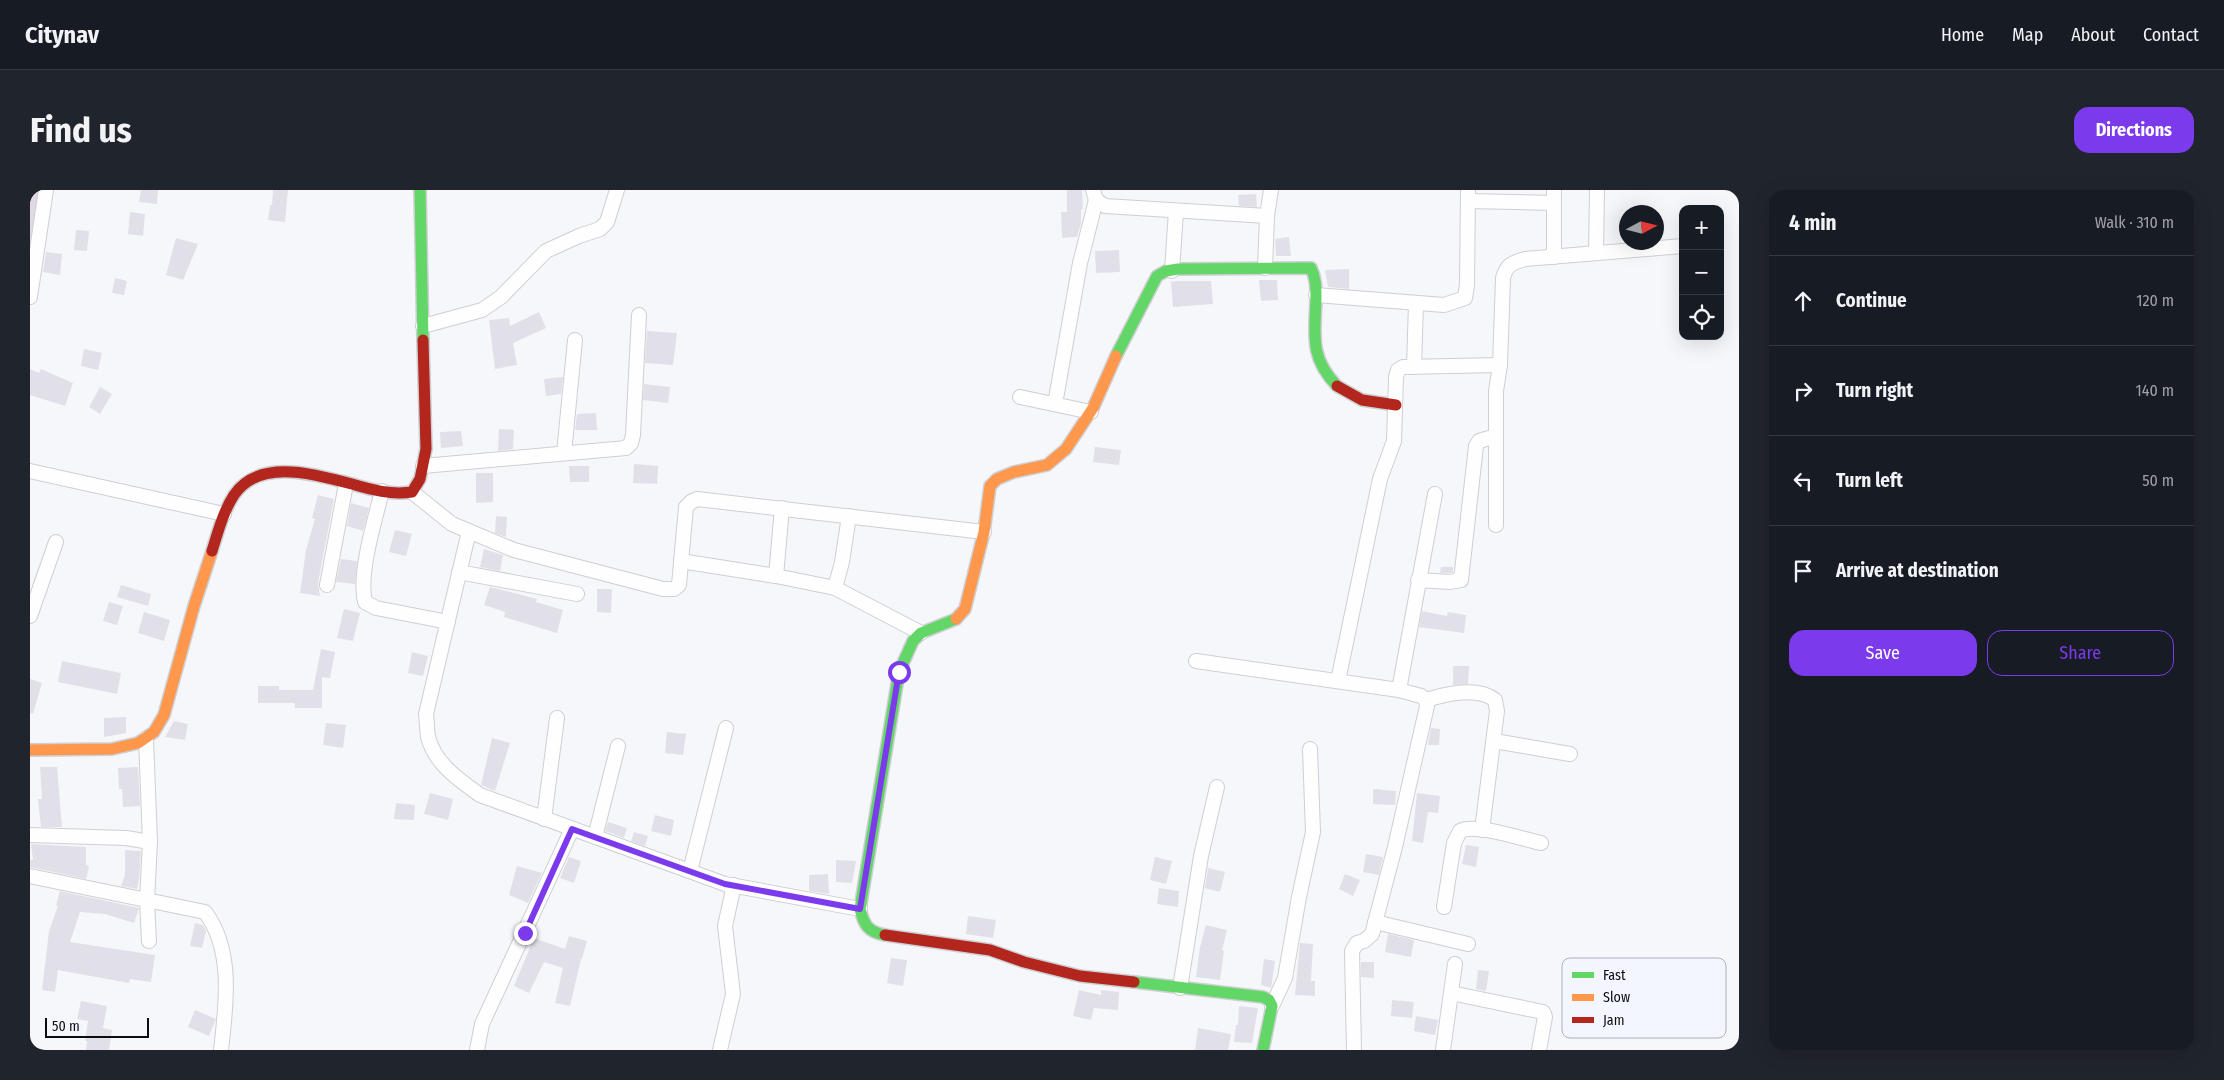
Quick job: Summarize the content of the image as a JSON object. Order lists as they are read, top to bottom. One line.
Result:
{"legend":["Fast","Slow","Jam"],"scale_bar":"50 m","north":"right","page":{"header":"Citynav","nav":["Home","Map","About","Contact"],"buttons":["Directions",["Save","Share"]],"title":"Find us","heading":["4 min","Walk · 310 m"],"map_buttons":["+","−"],"list":[["Continue","120 m"],["Turn right","140 m"],["Turn left","50 m"],"Arrive at destination"],"scale":"50 m"}}
